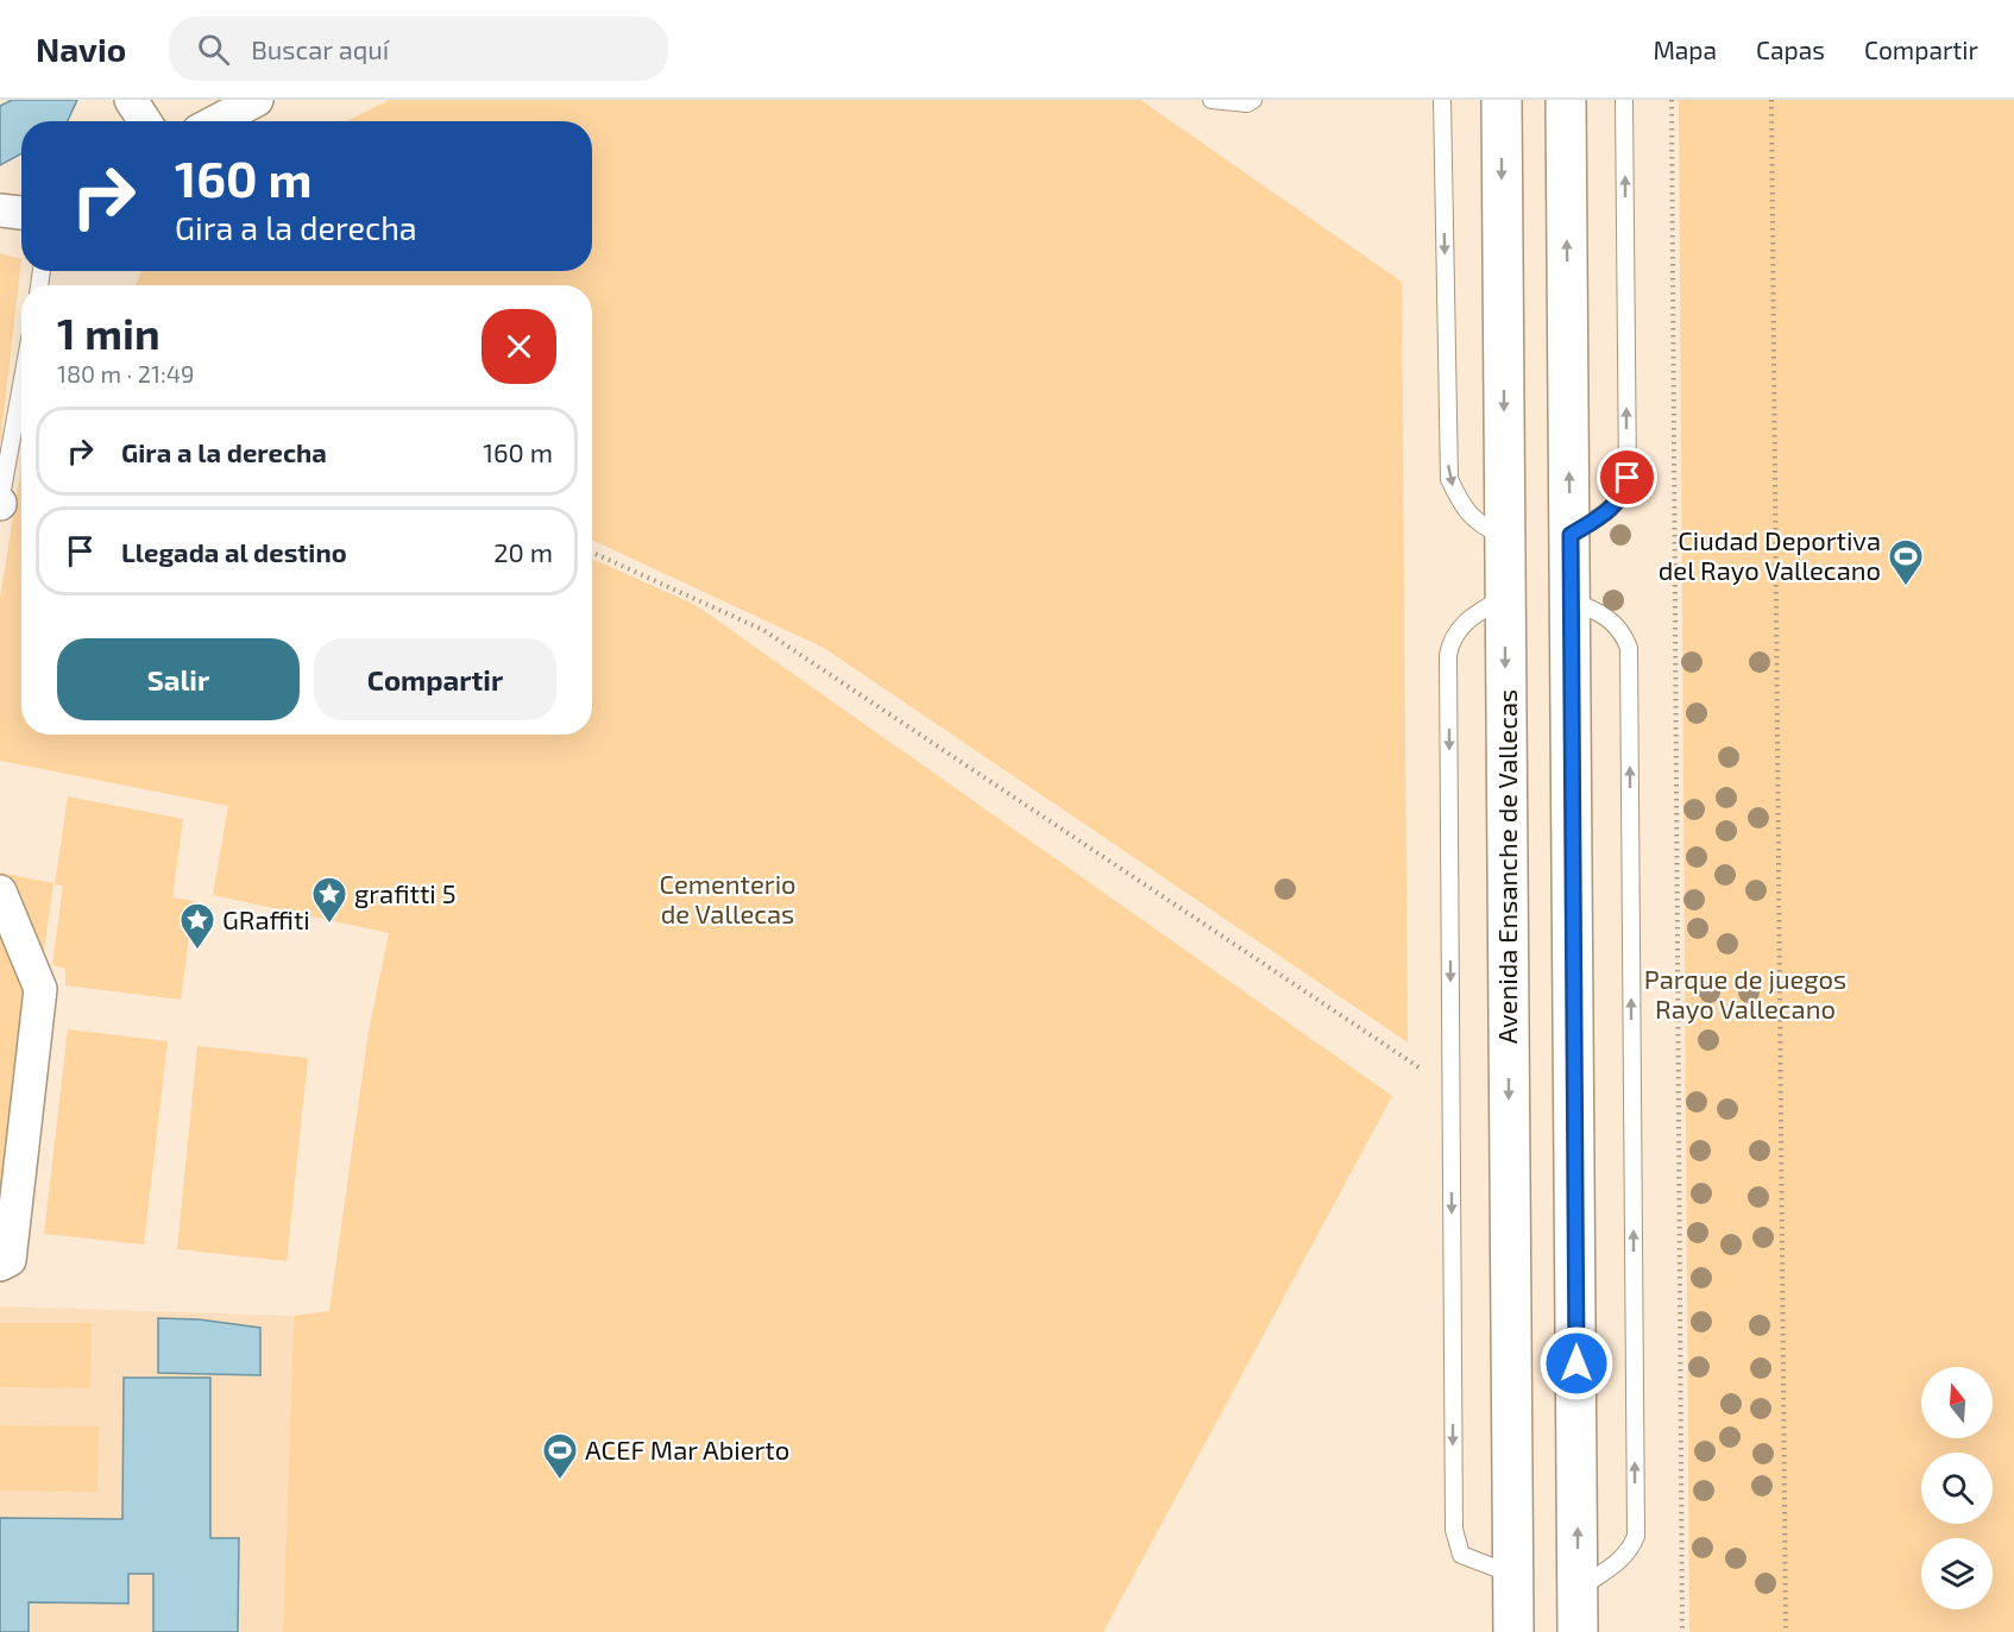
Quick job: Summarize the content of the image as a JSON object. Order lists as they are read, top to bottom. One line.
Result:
{"streets":{"main road":["Avenida Ensanche de Vallecas"]},"parks":["Cementerio de Vallecas","Parque de juegos Rayo Vallecano"],"places":{"sports":["Ciudad Deportiva del Rayo Vallecano","ACEF Mar Abierto"],"place":["grafitti 5","GRaffiti"]},"north":"top","page":{"header":"Navio","search":"Buscar aquí","nav":["Mapa","Capas","Compartir"],"turn":["160 m","Gira a la derecha"],"heading":["1 min","180 m · 21:49"],"list":[{"name":"Gira a la derecha","value":"160 m"},{"name":"Llegada al destino","value":"20 m"}],"buttons":["Salir","Compartir"]}}
